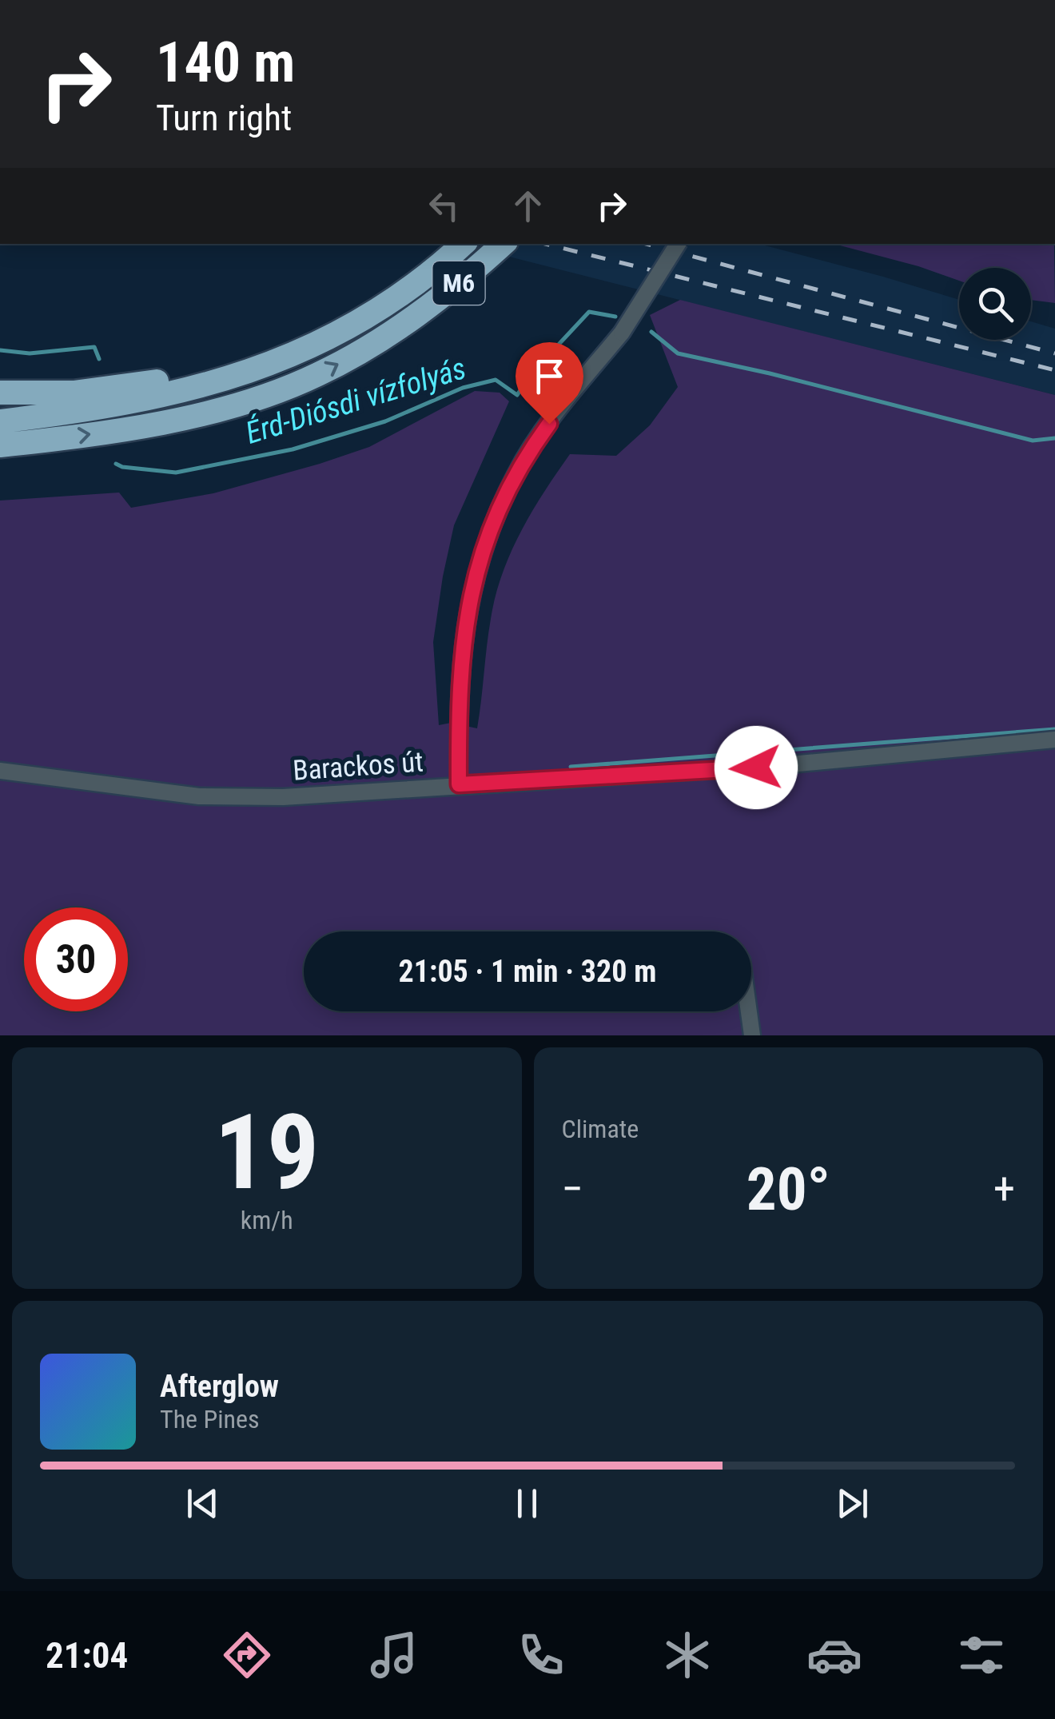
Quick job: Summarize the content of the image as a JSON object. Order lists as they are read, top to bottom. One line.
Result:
{"streets":{"highway":["M6"],"street":["Barackos út"]},"water":["Érd-Diósdi vízfolyás"],"page":{"turn":["140 m","Turn right"],"limit":"30","trip":"21:05 · 1 min · 320 m","tile":[["19","km/h"],"Climate"],"heat":["−","20°","+"],"song":["Afterglow","The Pines"],"tabs":"21:04"}}
